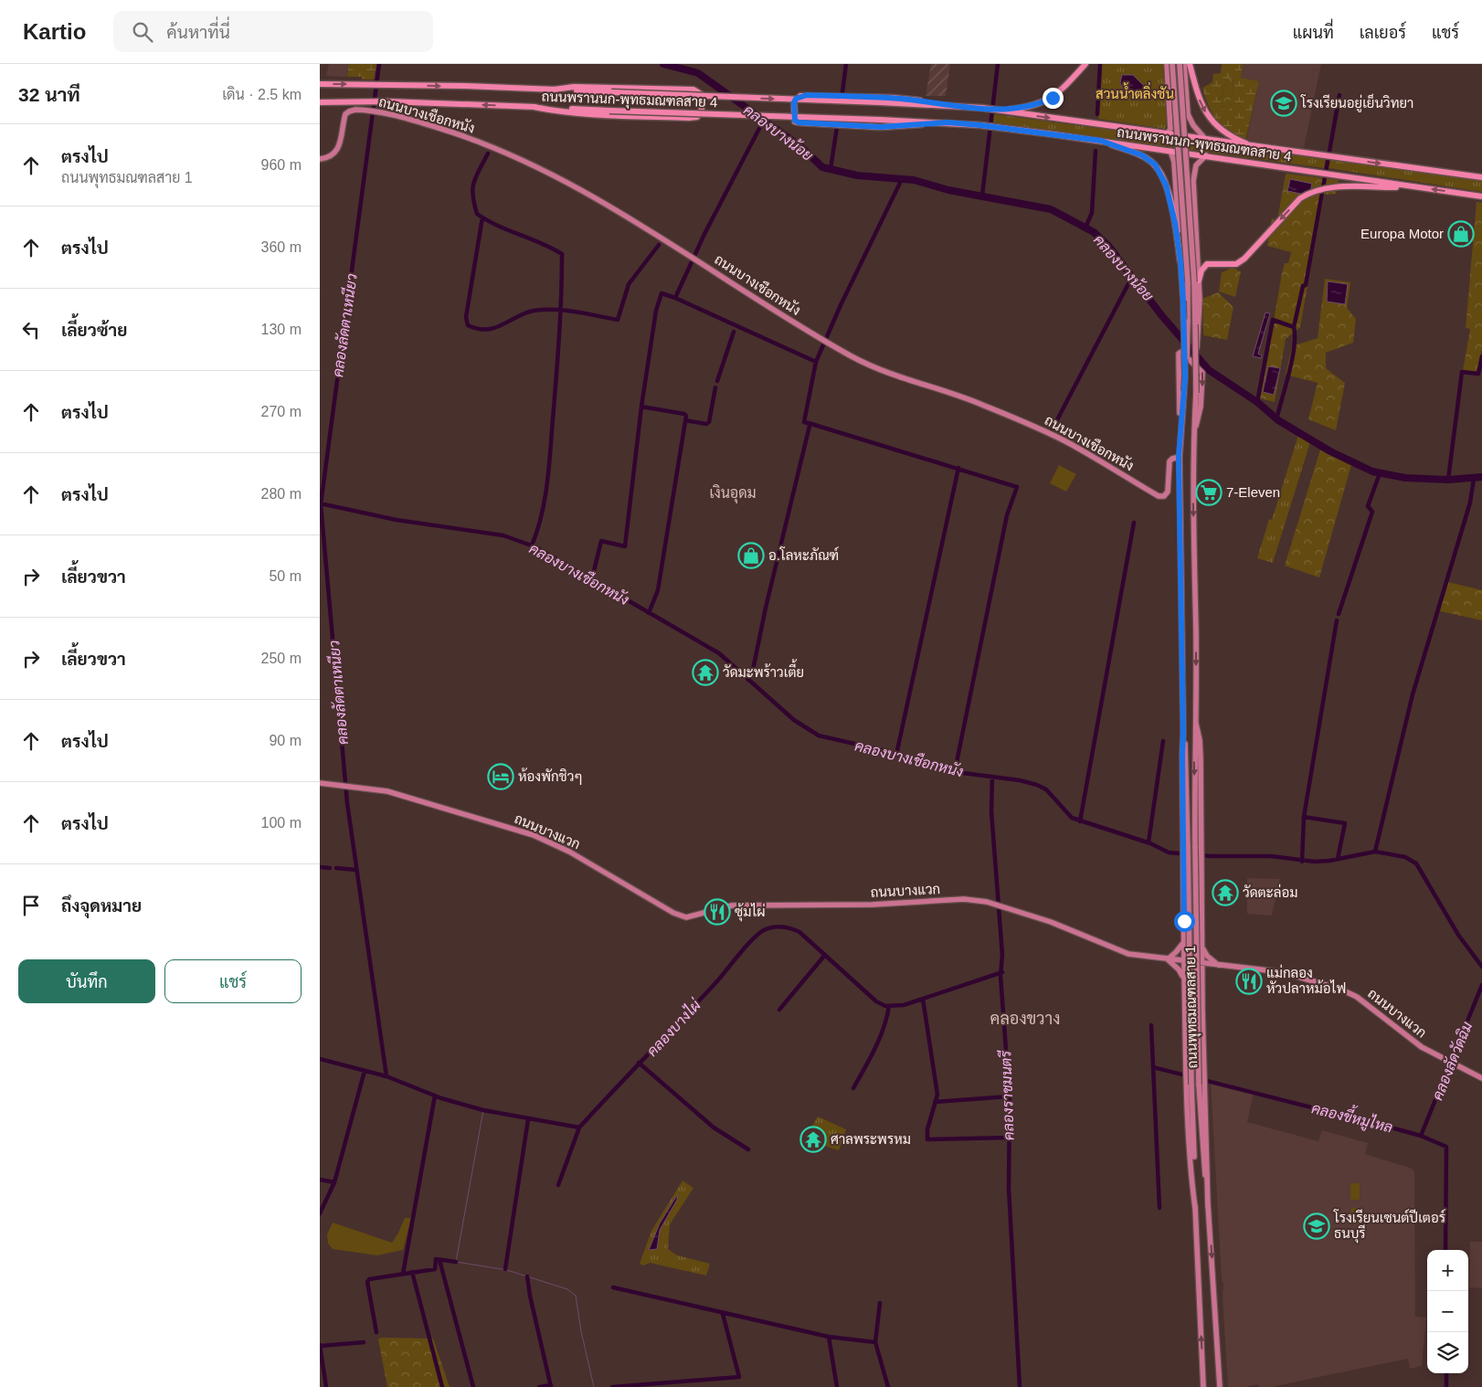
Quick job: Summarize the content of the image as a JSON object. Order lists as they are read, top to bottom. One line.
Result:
{"streets":{"main road":["ถนนพรานนก-พุทธมณฑลสาย 4","ถนนบางเชือกหนัง","ถนนบางแวก","ถนนพุทธมณฑลสาย 1"]},"crossings":[["ถนนบางเชือกหนัง","ถนนพุทธมณฑลสาย 1"],["ถนนบางแวก","ถนนพุทธมณฑลสาย 1"]],"districts":["เงินอุดม","คลองขวาง"],"water":["คลองบางน้อย","คลองลัดตาเหนียว","คลองบางเชือกหนัง","คลองบางไผ่","คลองลัดวัดฉิม","คลองราชมนตรี","คลองขี้หมูไหล"],"parks":["สวนน้ำตลิ่งชัน"],"places":{"school or university":["โรงเรียนอยู่เย็นวิทยา","โรงเรียนเซนต์ปีเตอร์ ธนบุรี"],"shop":["Europa Motor","อ.โลหะภัณฑ์"],"supermarket":["7-Eleven"],"temple":["วัดมะพร้าวเตี้ย","วัดตะล่อม","ศาลพระพรหม"],"hotel":["ห้องพักชิวๆ"],"restaurant":["ซุ้มไผ่","แม่กลอง หัวปลาหม้อไฟ"]},"page":{"header":"Kartio","search":"ค้นหาที่นี่","nav":["แผนที่","เลเยอร์","แชร์"],"heading":["32 นาที","เดิน · 2.5 km"],"list":[["ตรงไป","ถนนพุทธมณฑลสาย 1","960 m"],["ตรงไป","360 m"],["เลี้ยวซ้าย","130 m"],["ตรงไป","270 m"],["ตรงไป","280 m"],["เลี้ยวขวา","50 m"],["เลี้ยวขวา","250 m"],["ตรงไป","90 m"],["ตรงไป","100 m"],"ถึงจุดหมาย"],"buttons":["บันทึก","แชร์"],"map_buttons":["+","−"]}}
